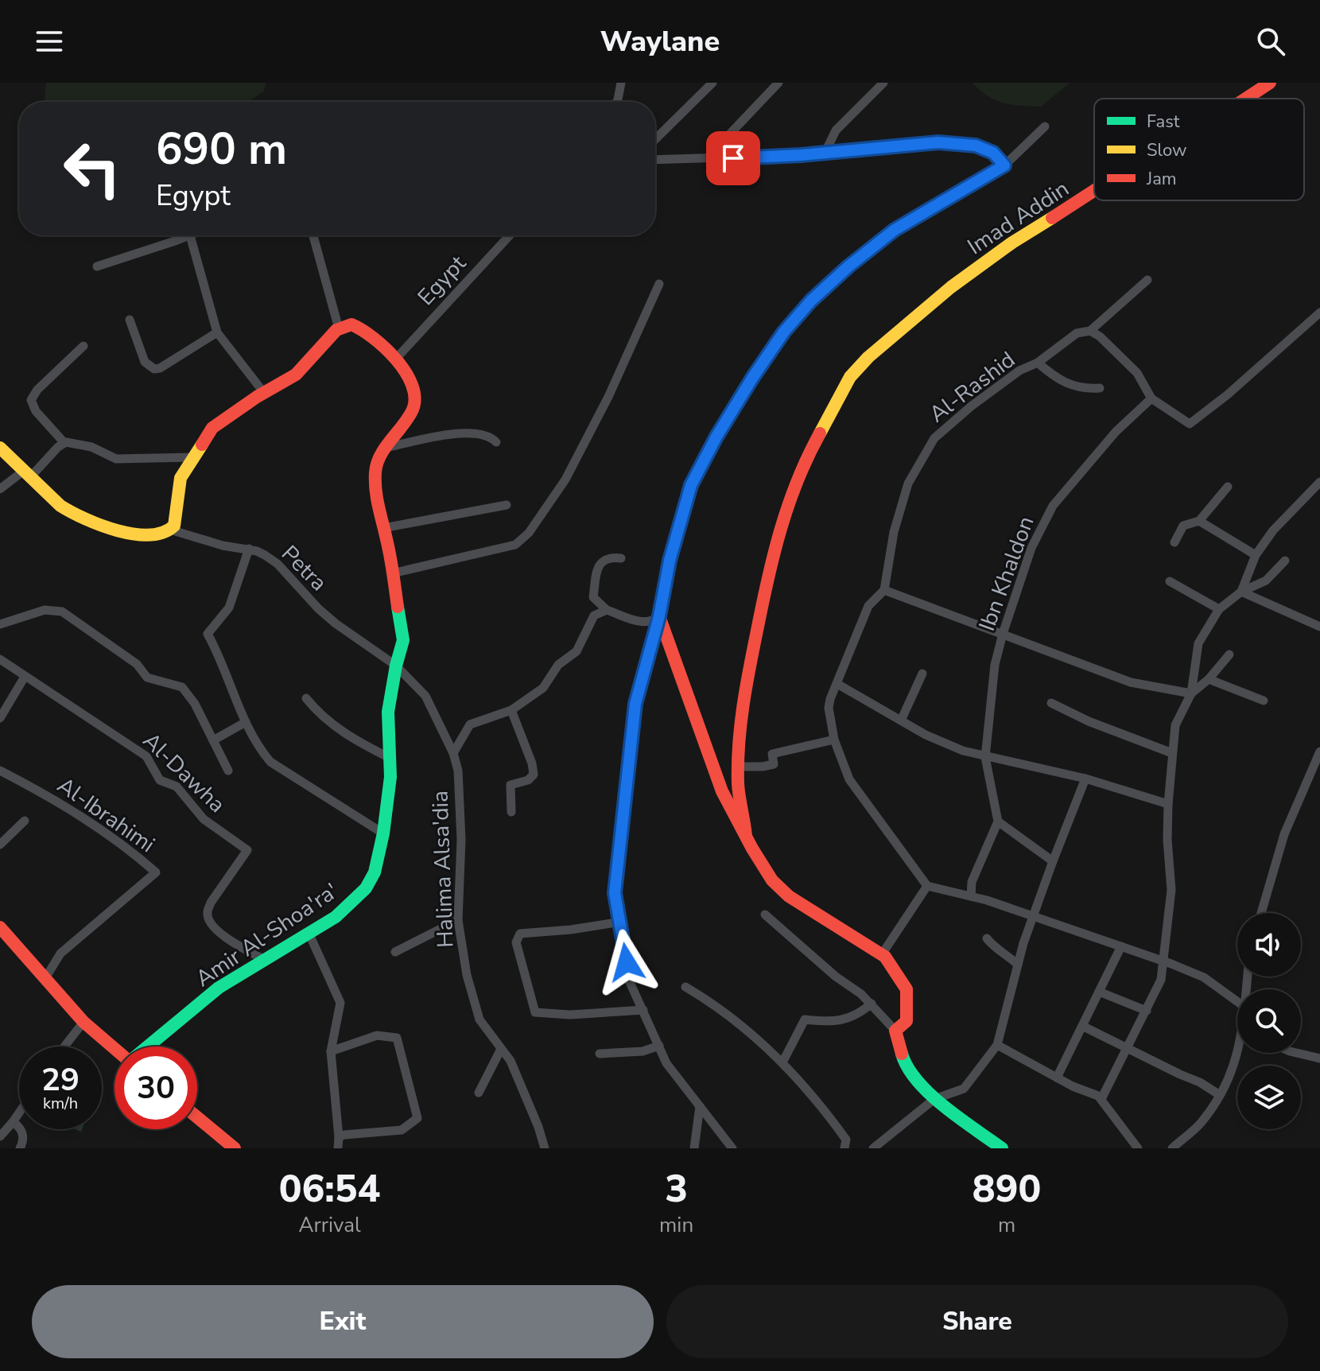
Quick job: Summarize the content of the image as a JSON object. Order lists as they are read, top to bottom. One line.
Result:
{"streets":{"street":["Imad Addin","Egypt","Al-Rashid","Petra","Ibn Khaldon","Al-Dawha","Al-Ibrahimi","Halima Alsa'dia","Amir Al-Shoa'ra'"]},"crossings":[["Egypt","Amir Al-Shoa'ra'"],["Petra","Halima Alsa'dia"],["Petra","Amir Al-Shoa'ra'"],["Al-Dawha","Amir Al-Shoa'ra'"],["Halima Alsa'dia","Amir Al-Shoa'ra'"]],"legend":["Fast","Slow","Jam"],"page":{"header":"Waylane","turn":["690 m","Egypt"],"speed":"29 km/h","limit":"30","eta":["06:54","Arrival","3","min","890","m"],"buttons":["Exit","Share"]}}
